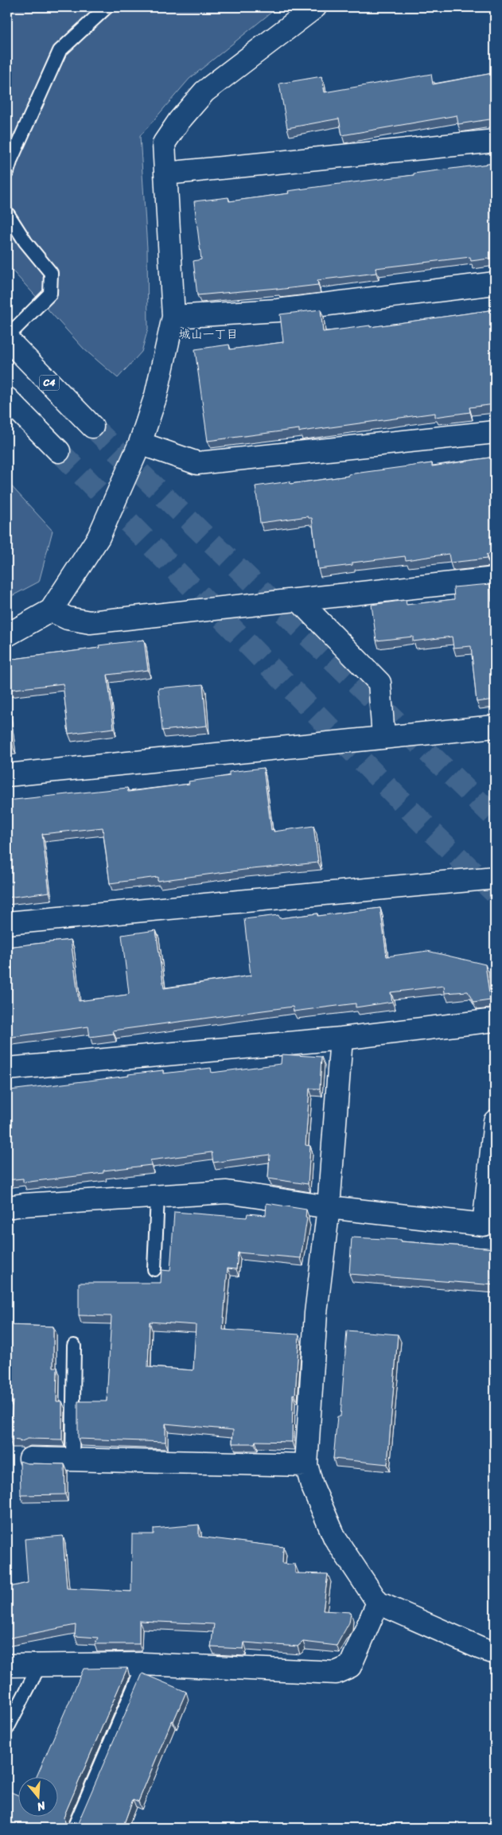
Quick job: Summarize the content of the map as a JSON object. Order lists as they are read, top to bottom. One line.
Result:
{"streets":{"main road":["C4"]},"districts":["城山一丁目"],"north":"bottom"}
